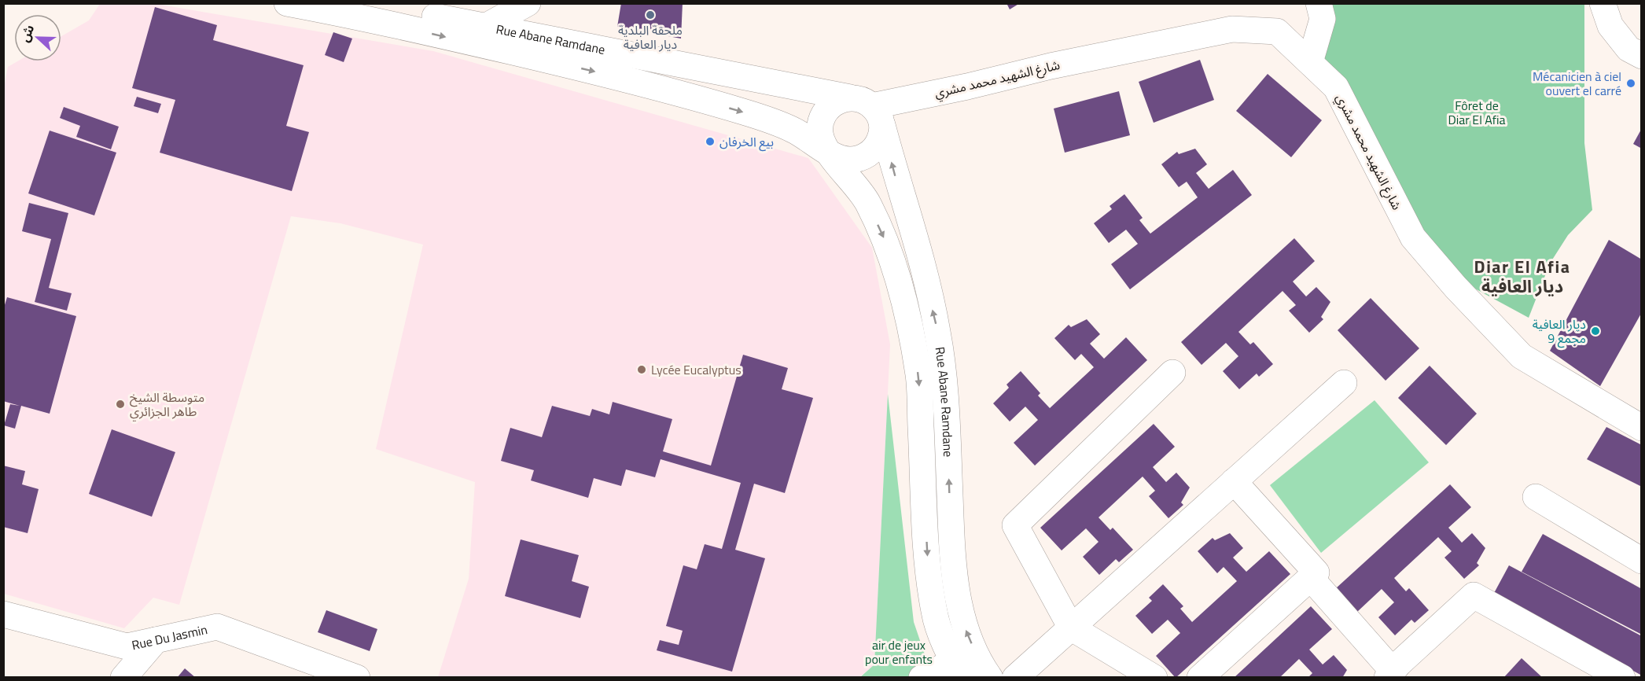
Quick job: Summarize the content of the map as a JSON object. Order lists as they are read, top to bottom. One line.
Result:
{"streets":{"street":["Rue Abane Ramdane","شارغ الشهيد محمد مشري","Rue Du Jasmin"]},"crossings":[["Rue Abane Ramdane","شارغ الشهيد محمد مشري"]],"districts":["Diar El Afia ديار العافية"],"parks":["Fôret de Diar El Afia","air de jeux pour enfants"],"places":["ملحقة البلدية ديار العافية","Mécanicien à ciel ouvert el carré","بيع الخرفان","ديار العافية مجمع 9","Lycée Eucalyptus","متوسطة الشيخ طاهر الجزائري"],"north":"left"}
